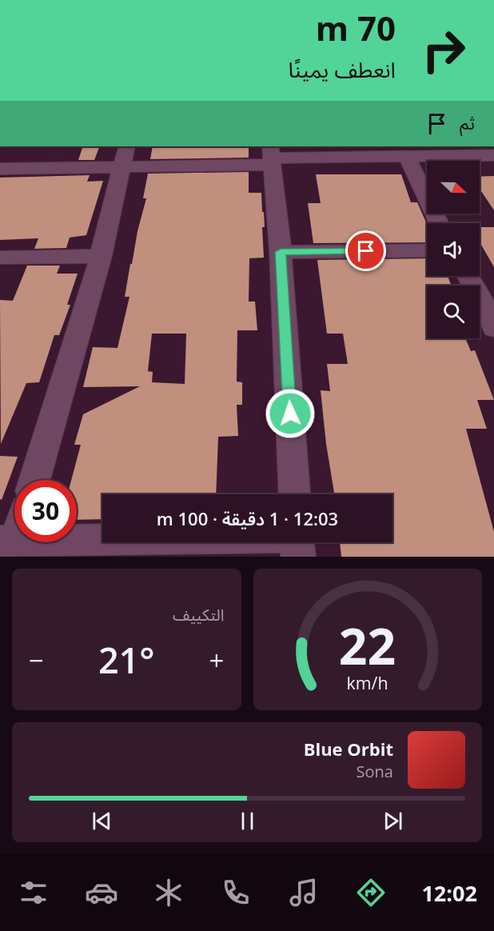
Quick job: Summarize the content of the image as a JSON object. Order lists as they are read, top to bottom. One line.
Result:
{"north":"right","page":{"turn":["70 m","انعطف يمينًا"],"then":"ثم","limit":"30","trip":"12:03 · 1 دقيقة · 100 m","tile":"التكييف","heat":["−","21°","+"],"song":["Blue Orbit","Sona"],"tabs":"12:02","gauge":["22","km/h"]}}
